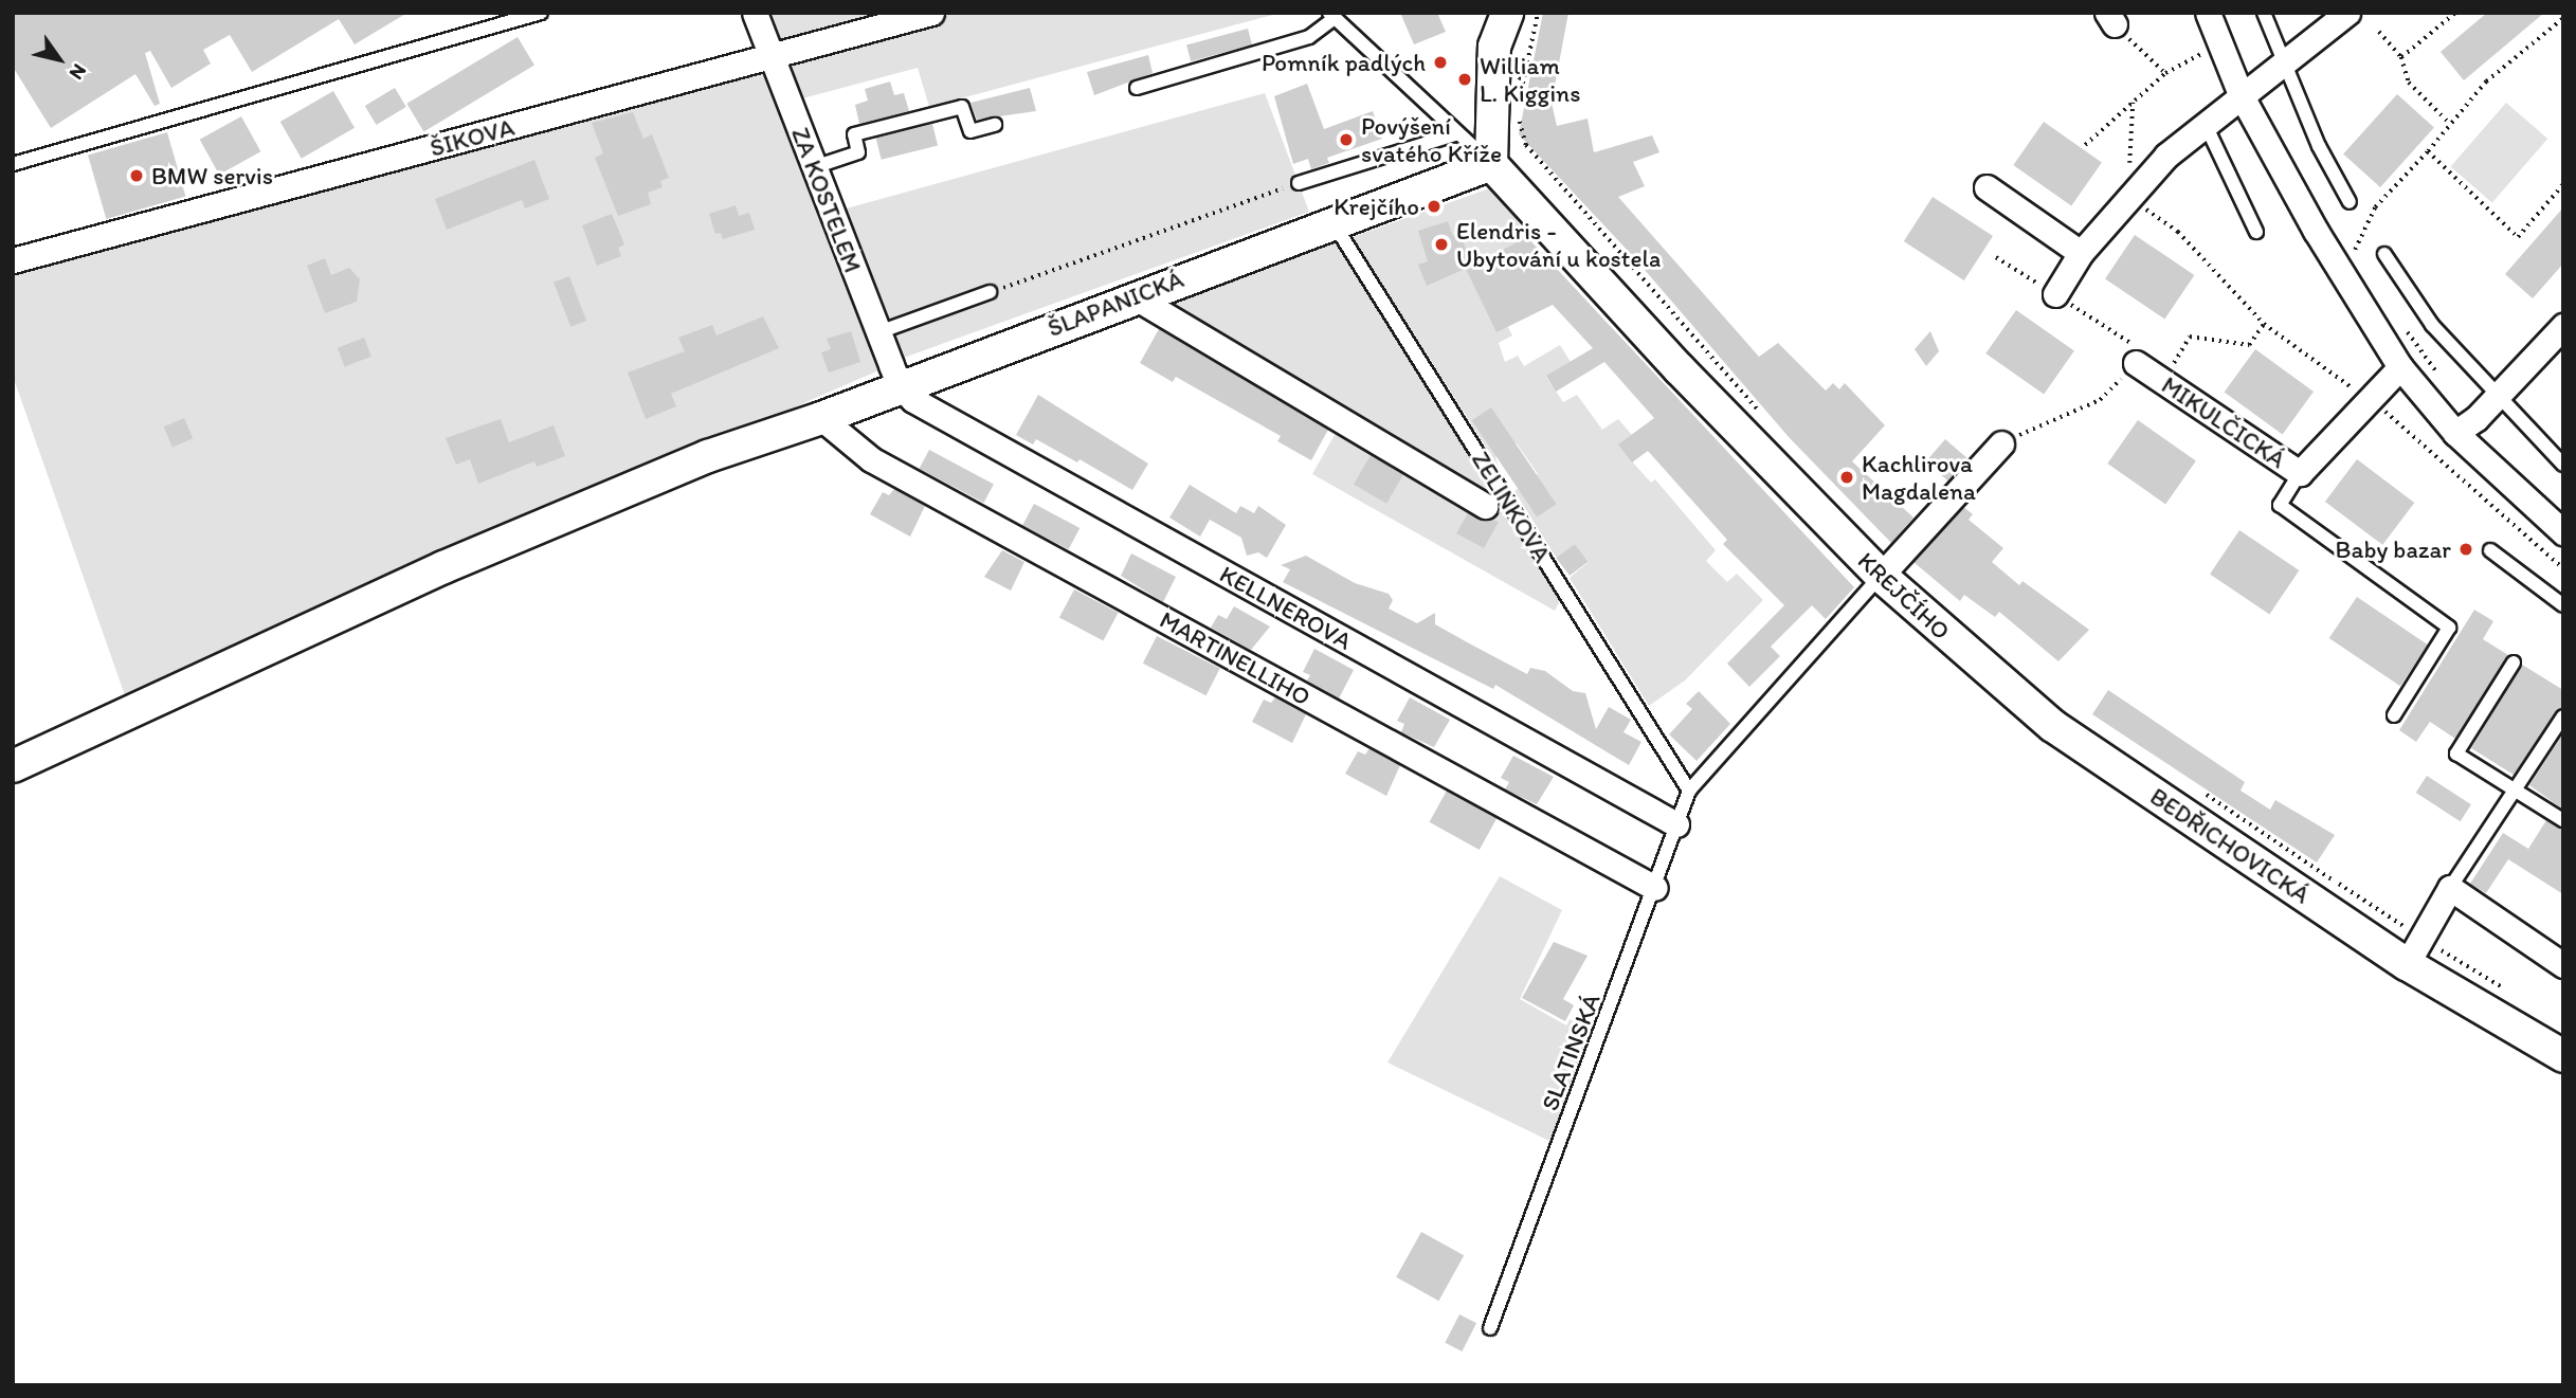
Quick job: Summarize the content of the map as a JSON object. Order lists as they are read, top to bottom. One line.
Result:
{"streets":{"street":["ŠIKOVA","ZA KOSTELEM","ŠLAPANICKÁ","MIKULČICKÁ","ZELINKOVA","KREJČÍHO","KELLNEROVA","MARTINELLIHO","BEDŘICHOVICKÁ"],"lane":["SLATINSKÁ"]},"crossings":[["ŠIKOVA","ZA KOSTELEM"],["ZA KOSTELEM","ŠLAPANICKÁ"],["ZA KOSTELEM","KELLNEROVA"],["ŠLAPANICKÁ","ZELINKOVA"],["ŠLAPANICKÁ","KREJČÍHO"],["ŠLAPANICKÁ","KELLNEROVA"],["ŠLAPANICKÁ","MARTINELLIHO"],["ZELINKOVA","SLATINSKÁ"],["KREJČÍHO","BEDŘICHOVICKÁ"],["KELLNEROVA","SLATINSKÁ"],["MARTINELLIHO","SLATINSKÁ"]],"places":["Pomník padlých","William L. Kiggins","Povýšení svatého Kříže","BMW servis","Krejčího","Elendris - Ubytování u kostela","Kachlirova Magdalena","Baby bazar"],"north":"bottom right"}
